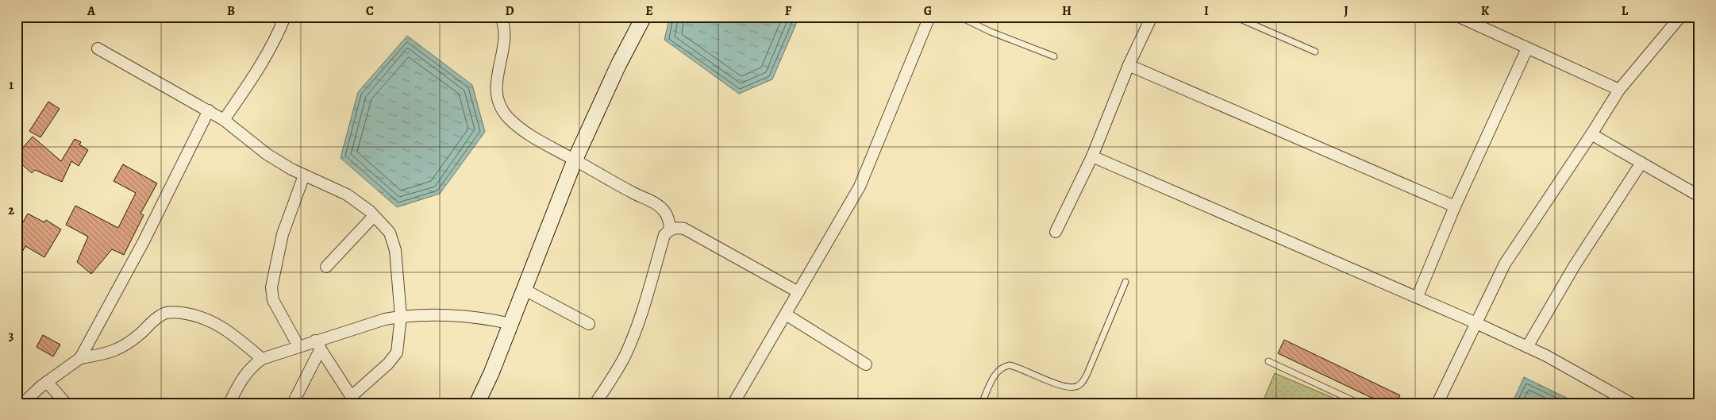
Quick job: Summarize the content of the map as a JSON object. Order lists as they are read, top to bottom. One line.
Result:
{"grid":{"columns":["A","B","C","D","E","F","G","H","I","J","K","L"],"rows":["1","2","3"]}}
